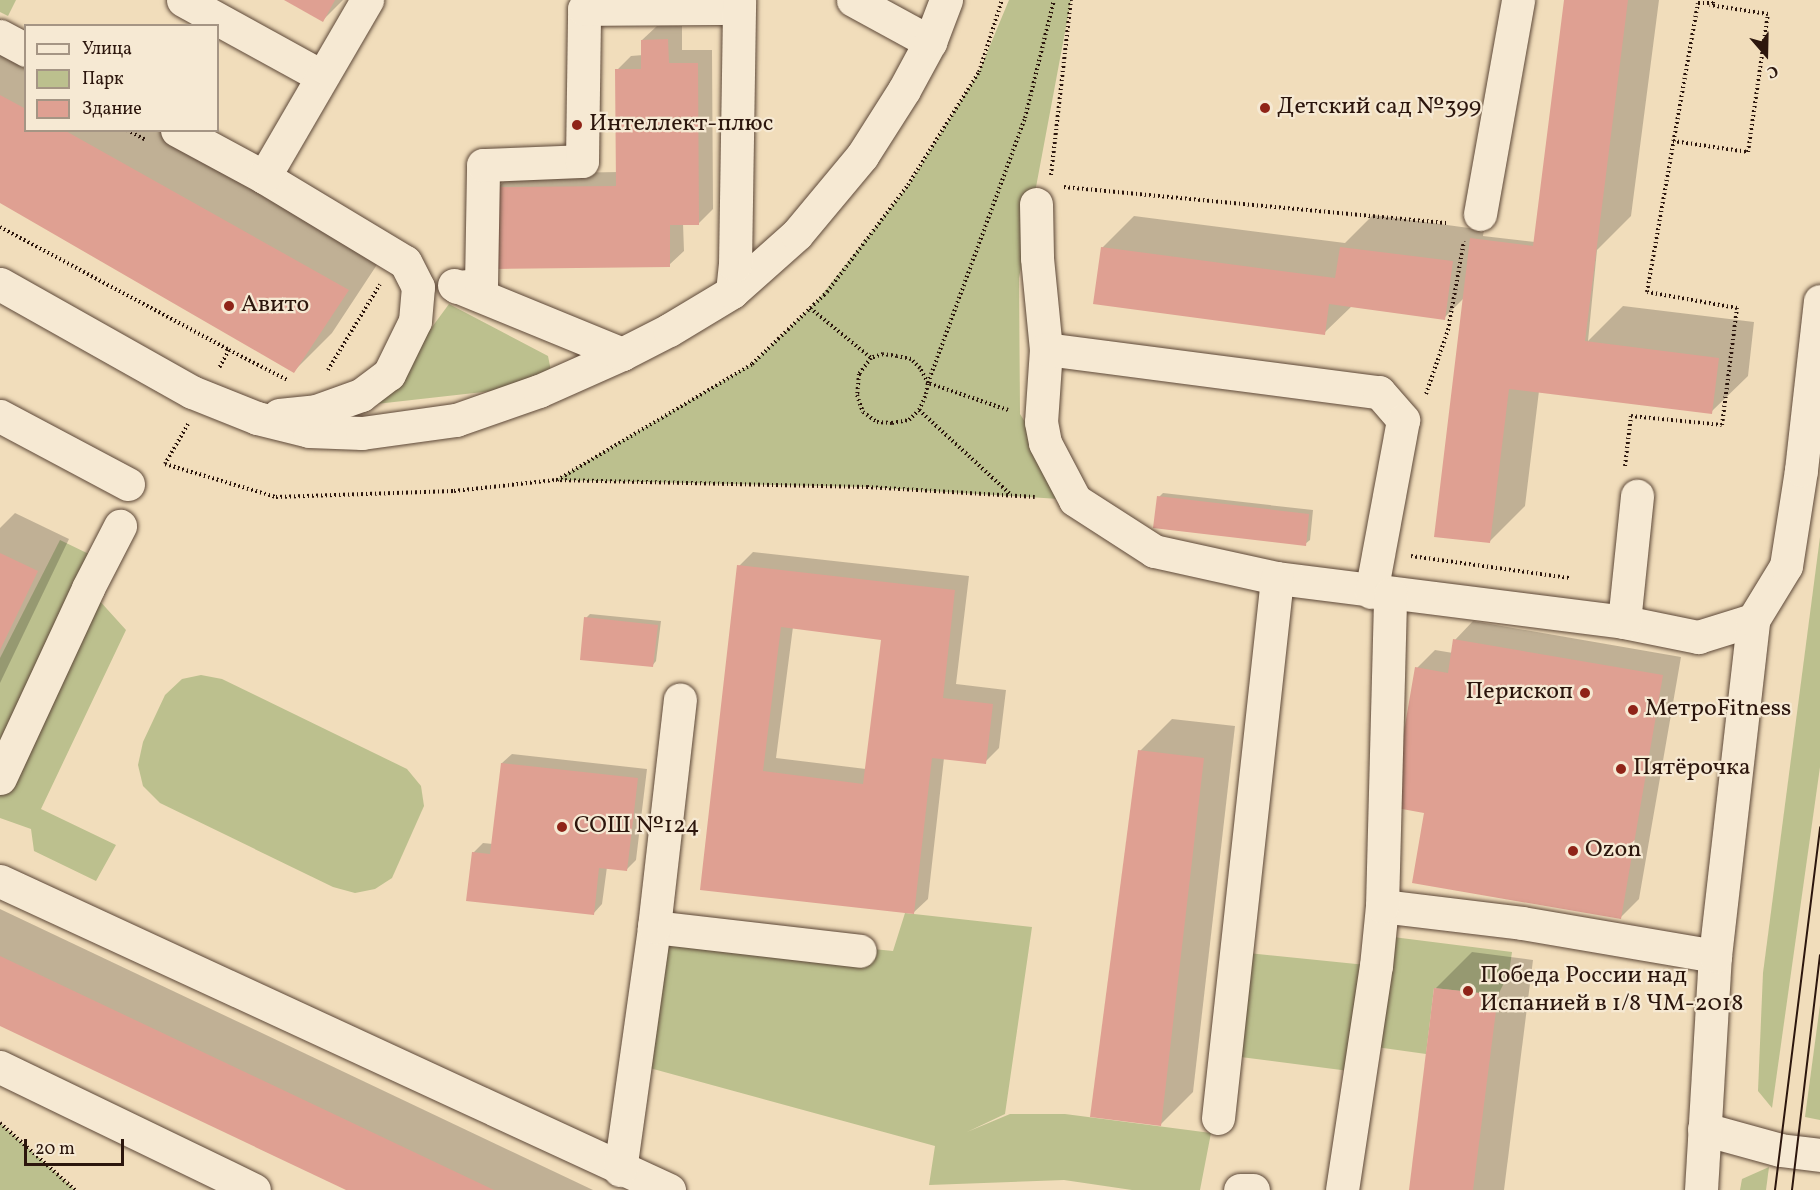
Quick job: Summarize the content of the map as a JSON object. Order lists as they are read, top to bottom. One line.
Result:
{"places":["Детский сад №399","Интеллект-плюс","Авито","Перископ","МетроFitness","Пятёрочка","СОШ №124","Ozon","Победа России над Испанией в 1/8 ЧМ-2018"],"legend":["Улица","Парк","Здание"],"scale_bar":"20 m","north":"bottom"}
